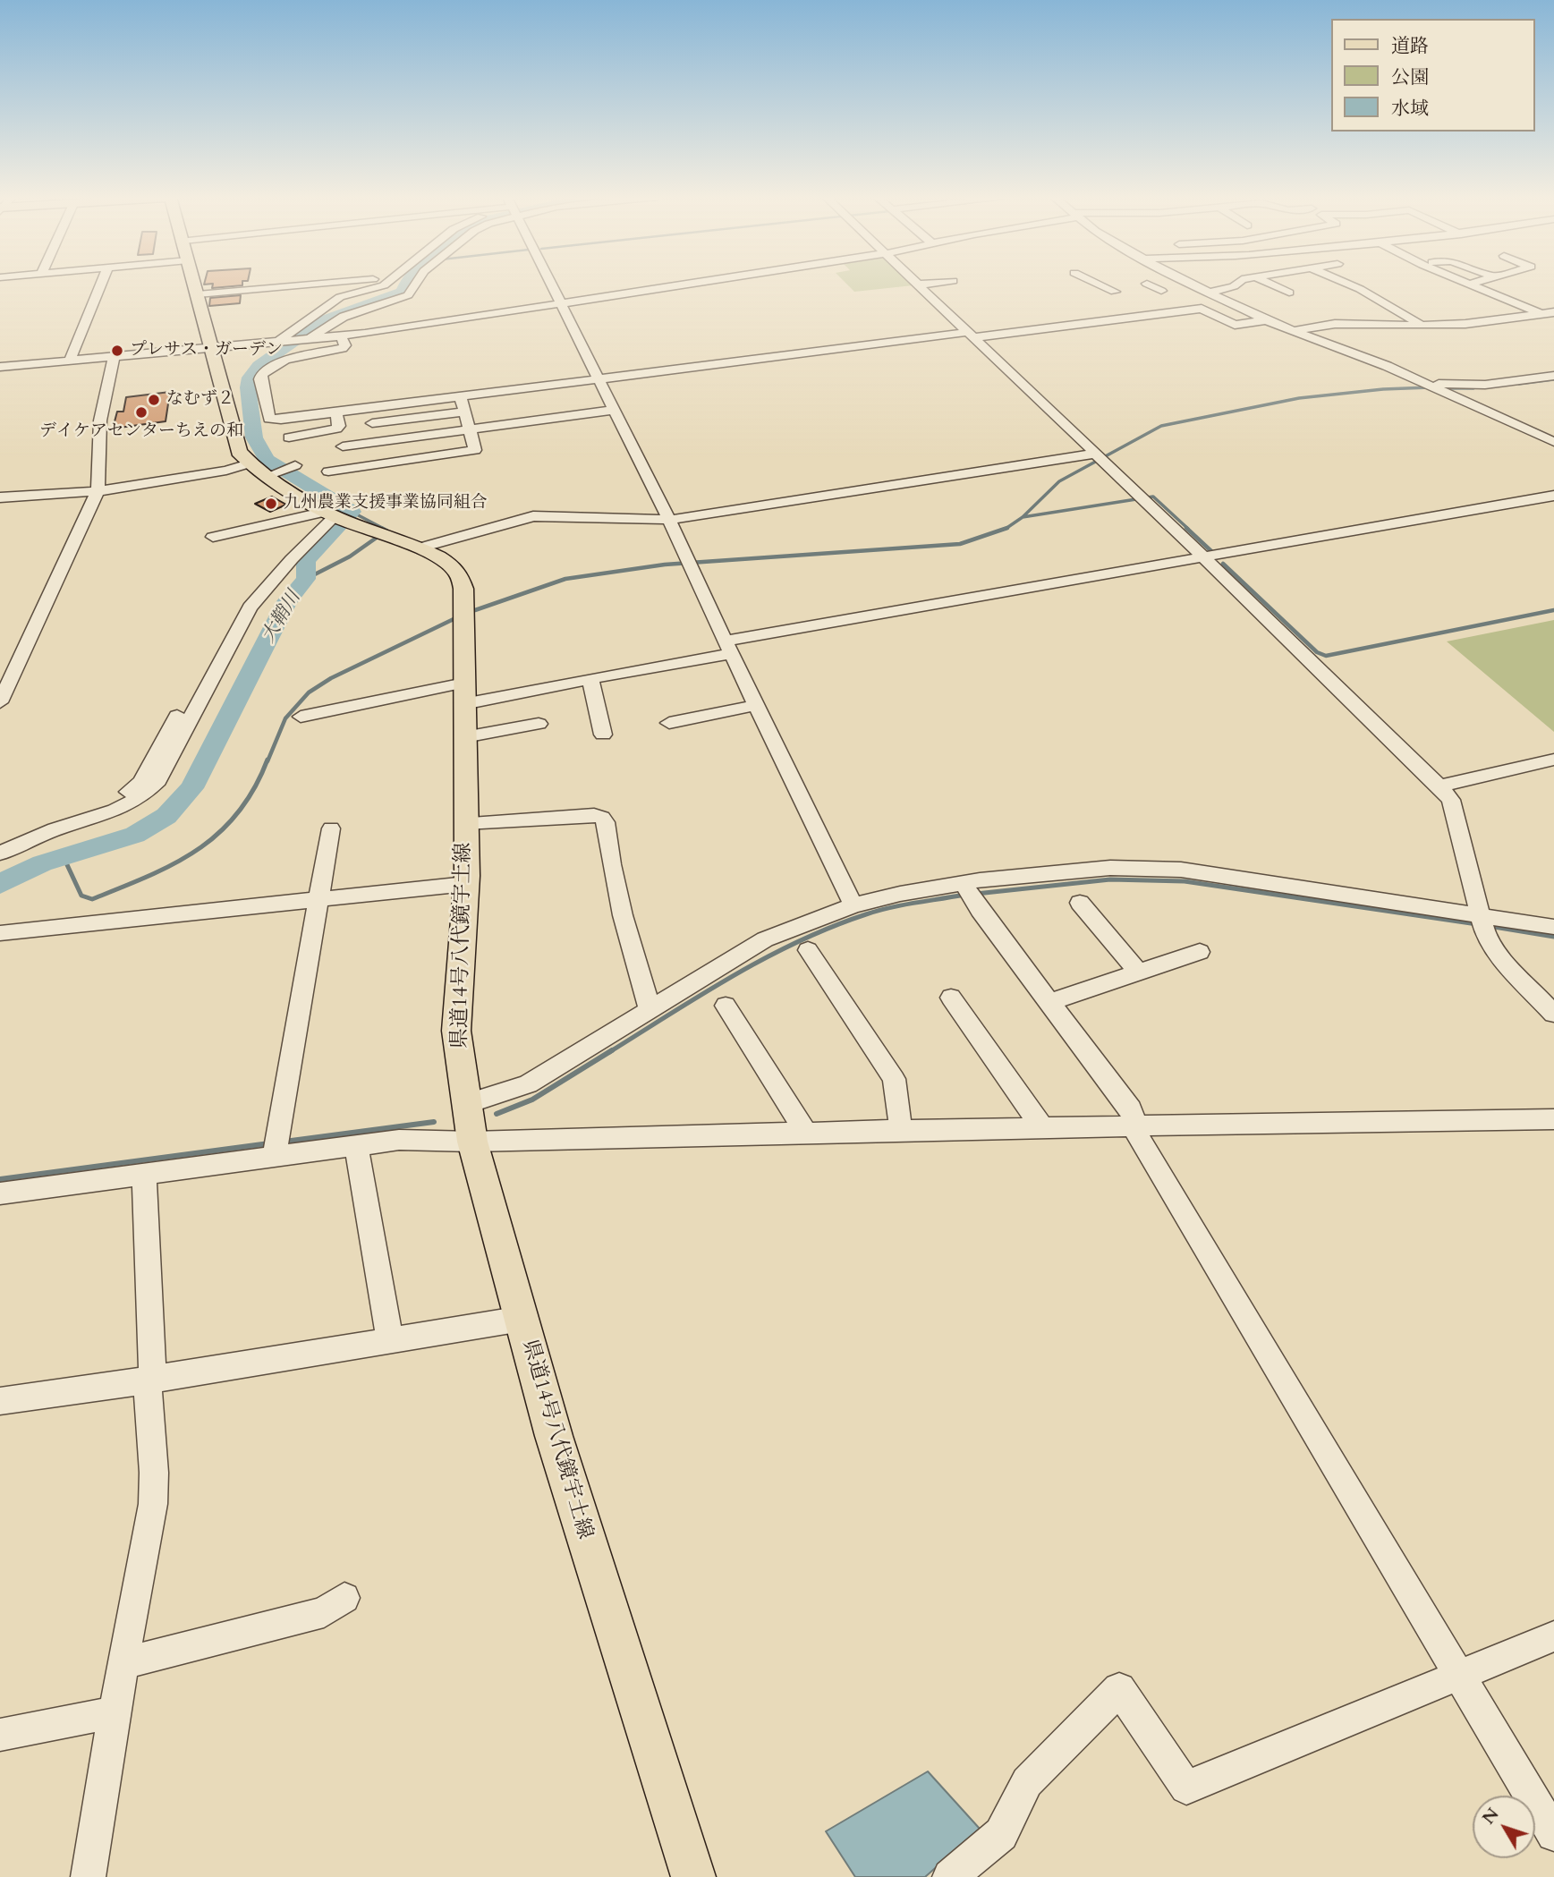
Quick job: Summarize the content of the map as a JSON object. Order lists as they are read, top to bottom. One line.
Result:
{"streets":{"main road":["県道14号八代鏡宇土線"]},"water":["大鞘川"],"places":["プレサス・ガーデン","なむず２","デイケアセンターちえの和","九州農業支援事業協同組合"],"legend":["道路","公園","水域"],"north":"top left"}
